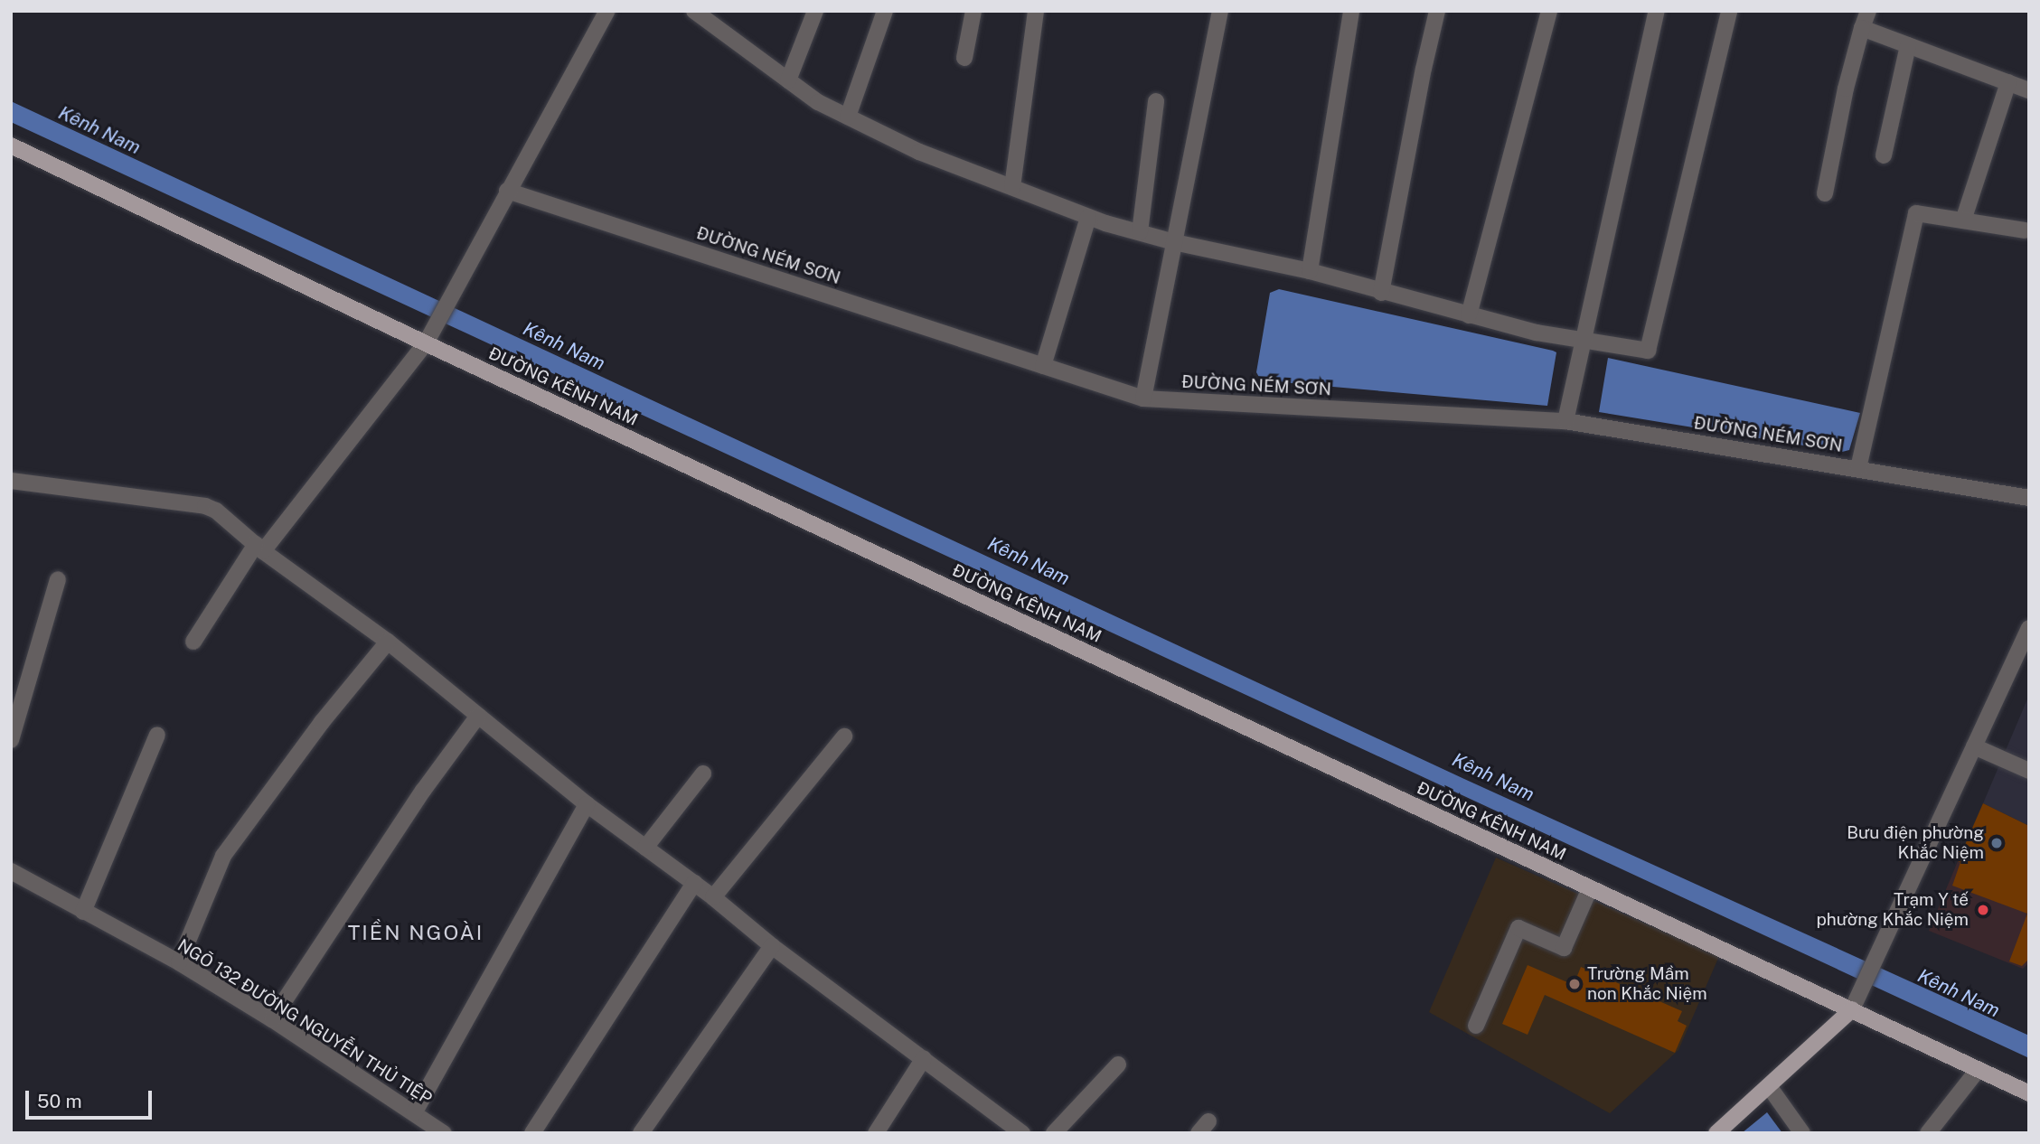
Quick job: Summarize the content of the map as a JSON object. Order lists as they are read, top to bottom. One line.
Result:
{"streets":{"main road":["ĐƯỜNG KÊNH NAM"],"street":["ĐƯỜNG NÉM SƠN","NGÕ 132 ĐƯỜNG NGUYỄN THỦ TIỆP"]},"districts":["TIỀN NGOÀI"],"water":["Kênh Nam"],"places":["Bưu điện phường Khắc Niệm","Trạm Y tế phường Khắc Niệm","Trường Mầm non Khắc Niệm"],"scale_bar":"50 m"}
